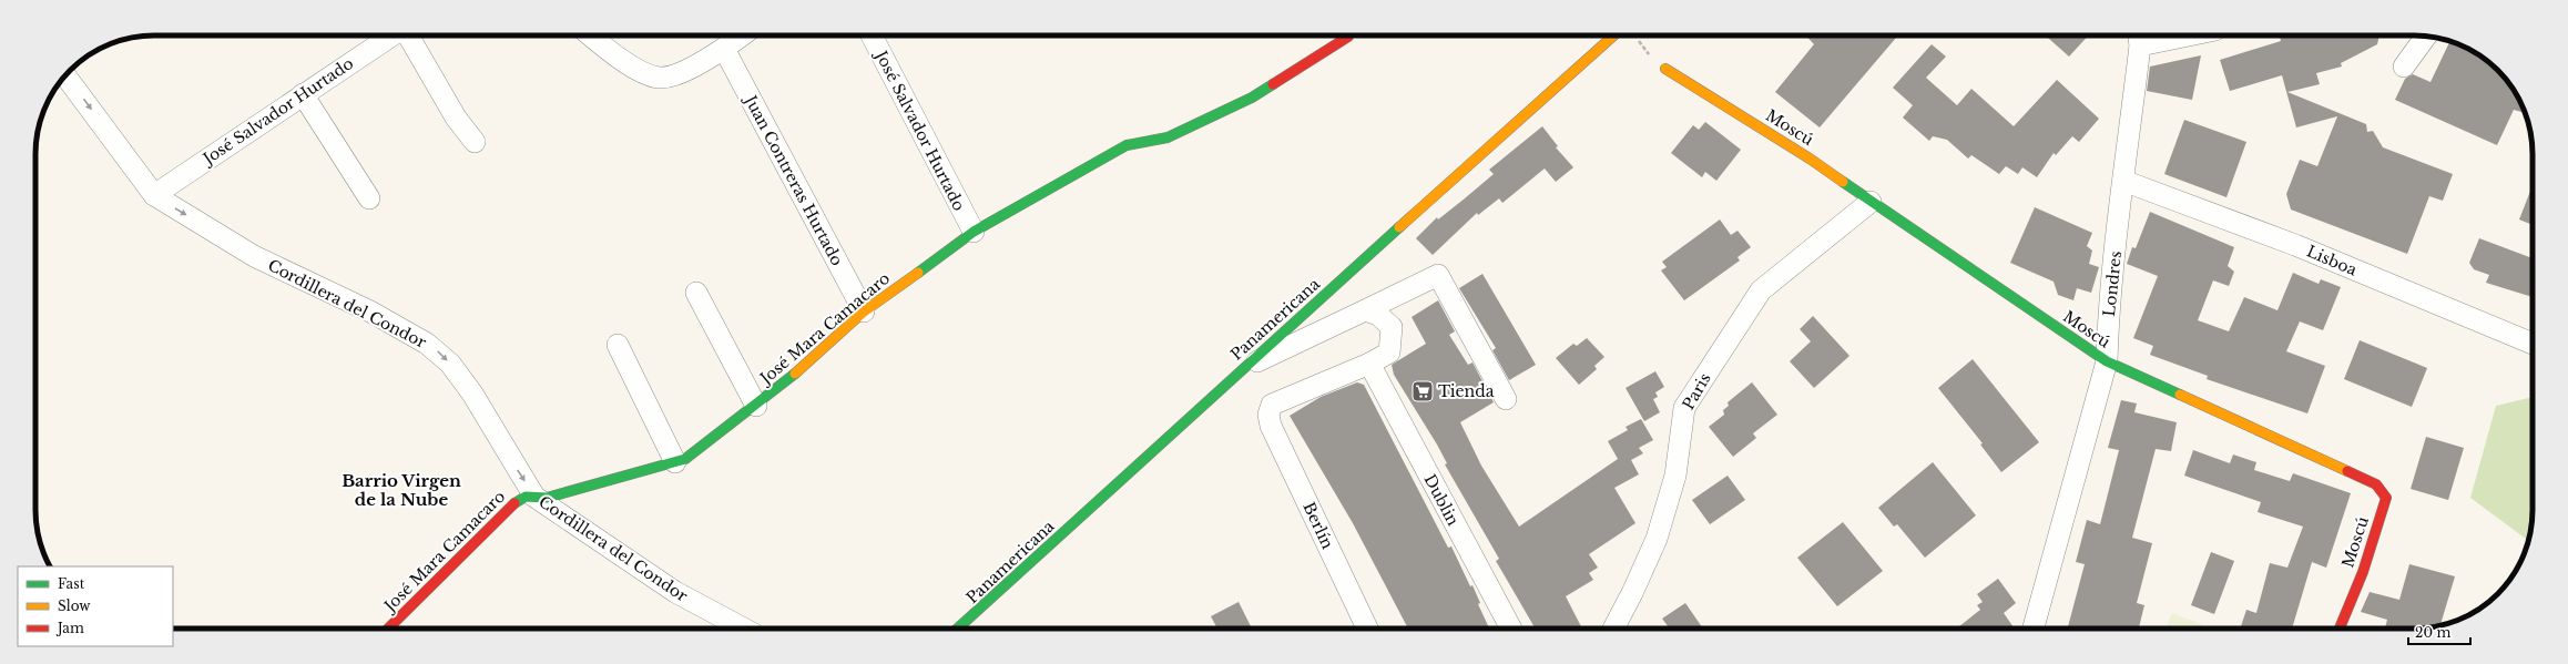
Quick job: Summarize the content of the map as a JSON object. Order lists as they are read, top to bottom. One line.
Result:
{"streets":{"street":["José Salvador Hurtado","Moscú","Juan Contreras Hurtado","Lisboa","Londres","Cordillera del Condor","Panamericana","José Mara Camacaro","Paris","Dublin","Berlín"]},"crossings":[["José Salvador Hurtado","Cordillera del Condor"],["José Salvador Hurtado","José Mara Camacaro"],["Moscú","Londres"],["Moscú","Paris"],["Juan Contreras Hurtado","José Mara Camacaro"],["Lisboa","Londres"],["Cordillera del Condor","José Mara Camacaro"],["Dublin","Berlín"]],"districts":["Barrio Virgen de la Nube"],"places":{"supermarket":["Tienda"]},"legend":["Fast","Slow","Jam"],"scale_bar":"20 m"}
